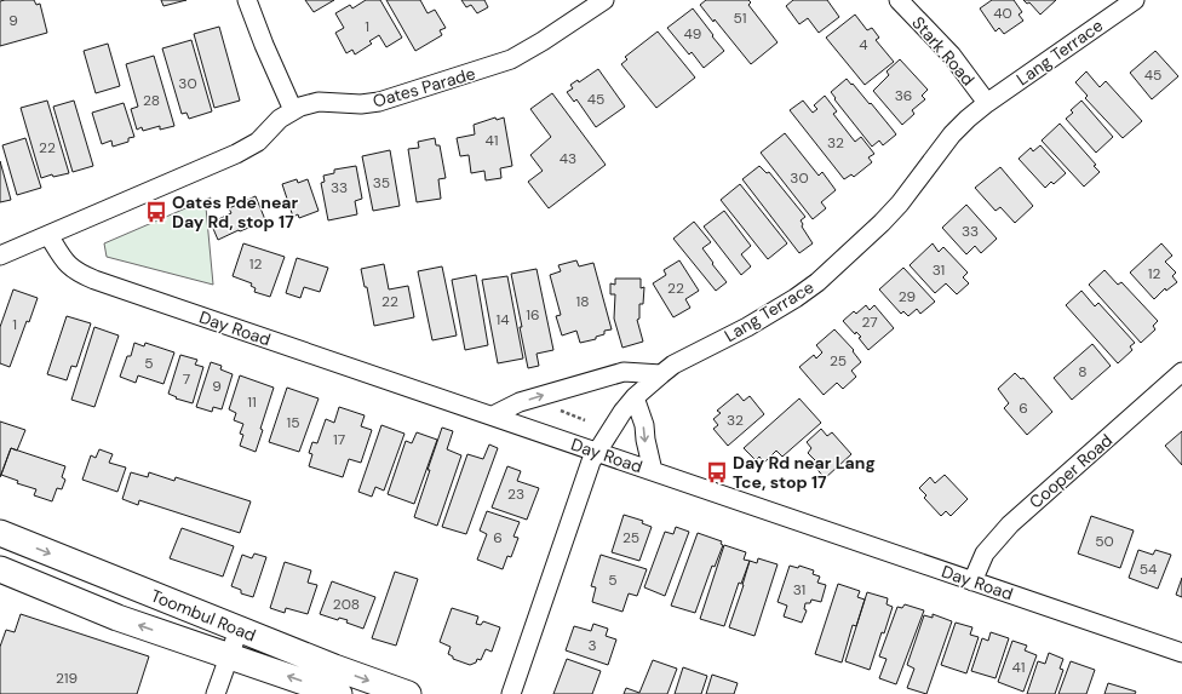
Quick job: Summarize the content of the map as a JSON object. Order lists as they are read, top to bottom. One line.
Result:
{"streets":{"main road":["Toombul Road"],"street":["Stark Road","Lang Terrace","Oates Parade","Day Road","Cooper Road"]},"crossings":[["Stark Road","Lang Terrace"],["Lang Terrace","Day Road"],["Oates Parade","Day Road"],["Day Road","Cooper Road"]],"places":{"bus stop":["Oates Pde near Day Rd, stop 17","Day Rd near Lang Tce, stop 17"]},"house_numbers":["40","51","9","1","49","4","45","30","36","45","28","41","32","22","43","30","35","33","33","12","31","12","22","29","22","18","16","14","27","1","25","5","8","7","9","11","6","32","15","17","23","6","25","50","54","5","31","208","3","41","219"]}
